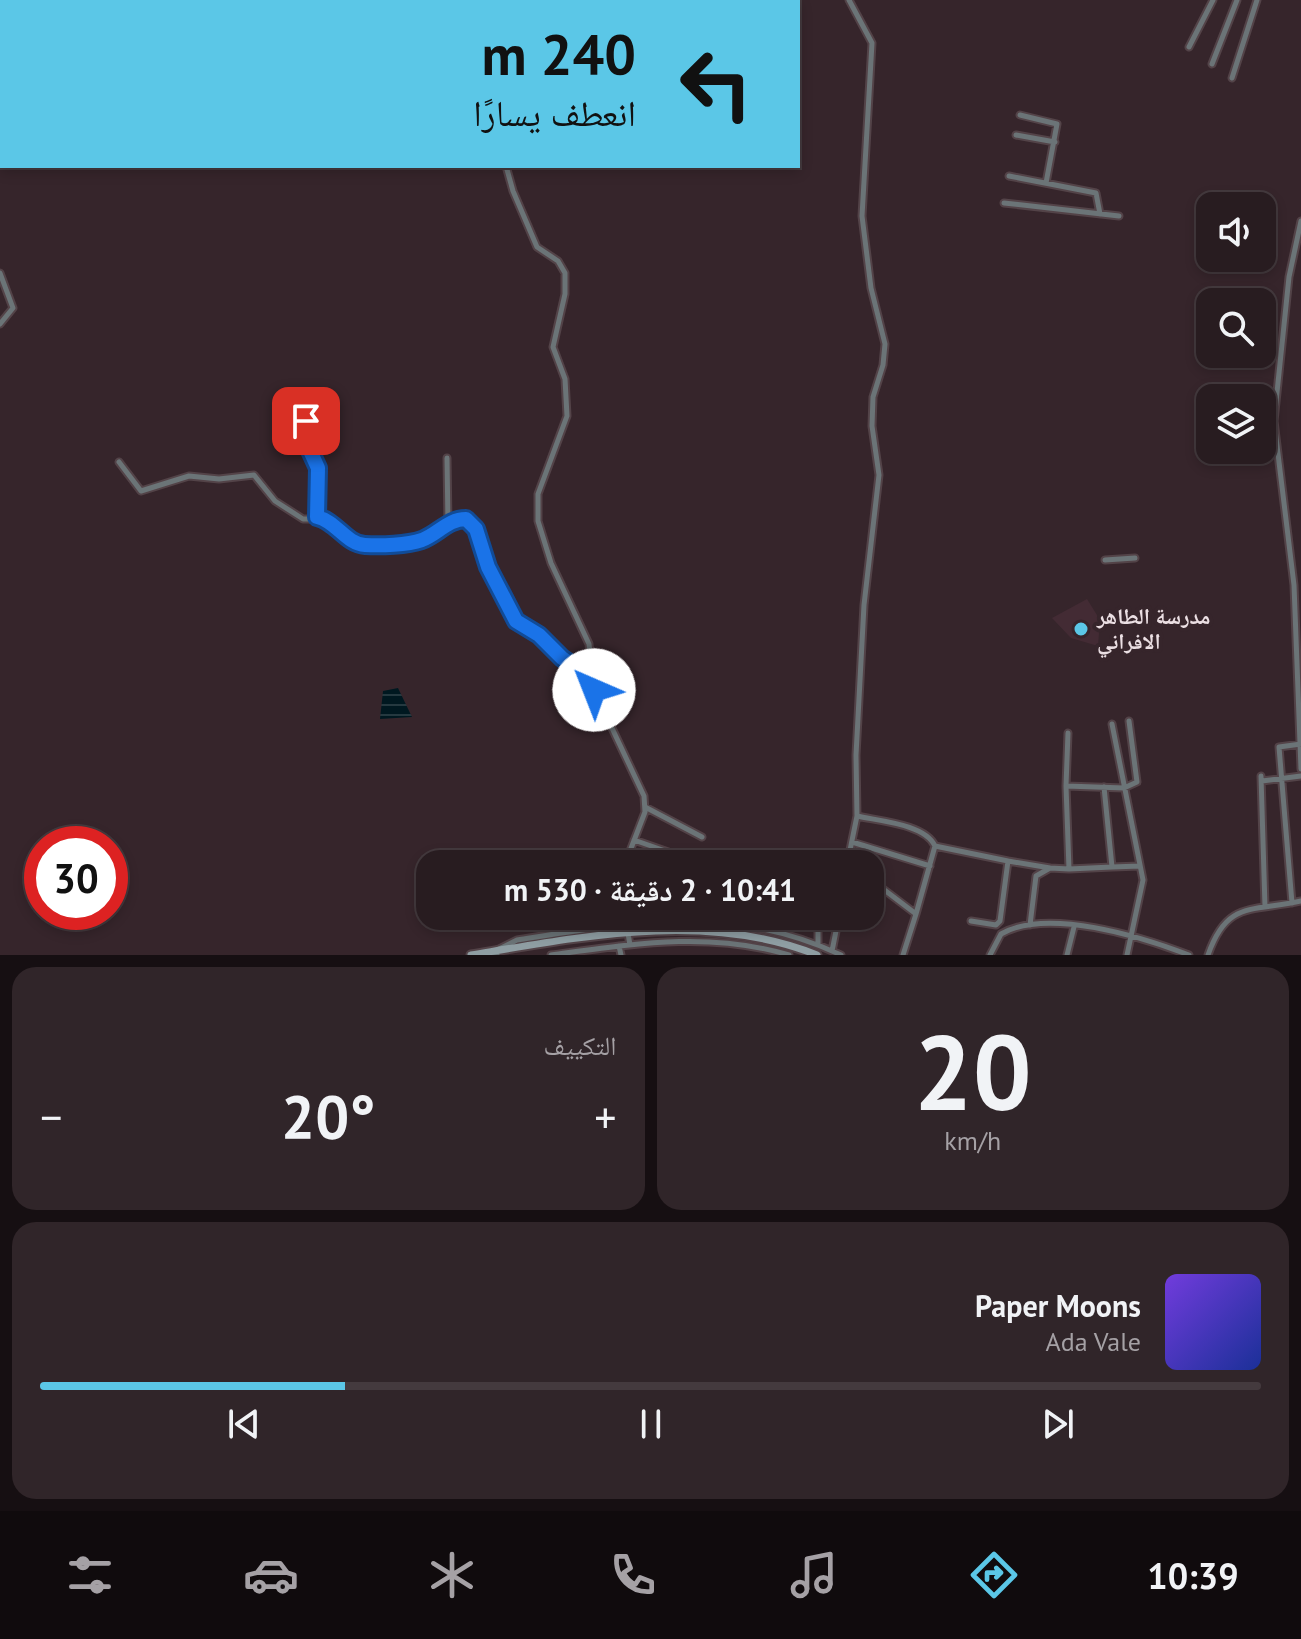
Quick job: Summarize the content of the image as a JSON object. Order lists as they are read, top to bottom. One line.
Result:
{"places":["مدرسة الطاهر الافراني"],"page":{"turn":["240 m","انعطف يسارًا"],"limit":"30","trip":"10:41 · 2 دقيقة · 530 m","tile":[["20","km/h"],"التكييف"],"heat":["−","20°","+"],"song":["Paper Moons","Ada Vale"],"tabs":"10:39"}}
